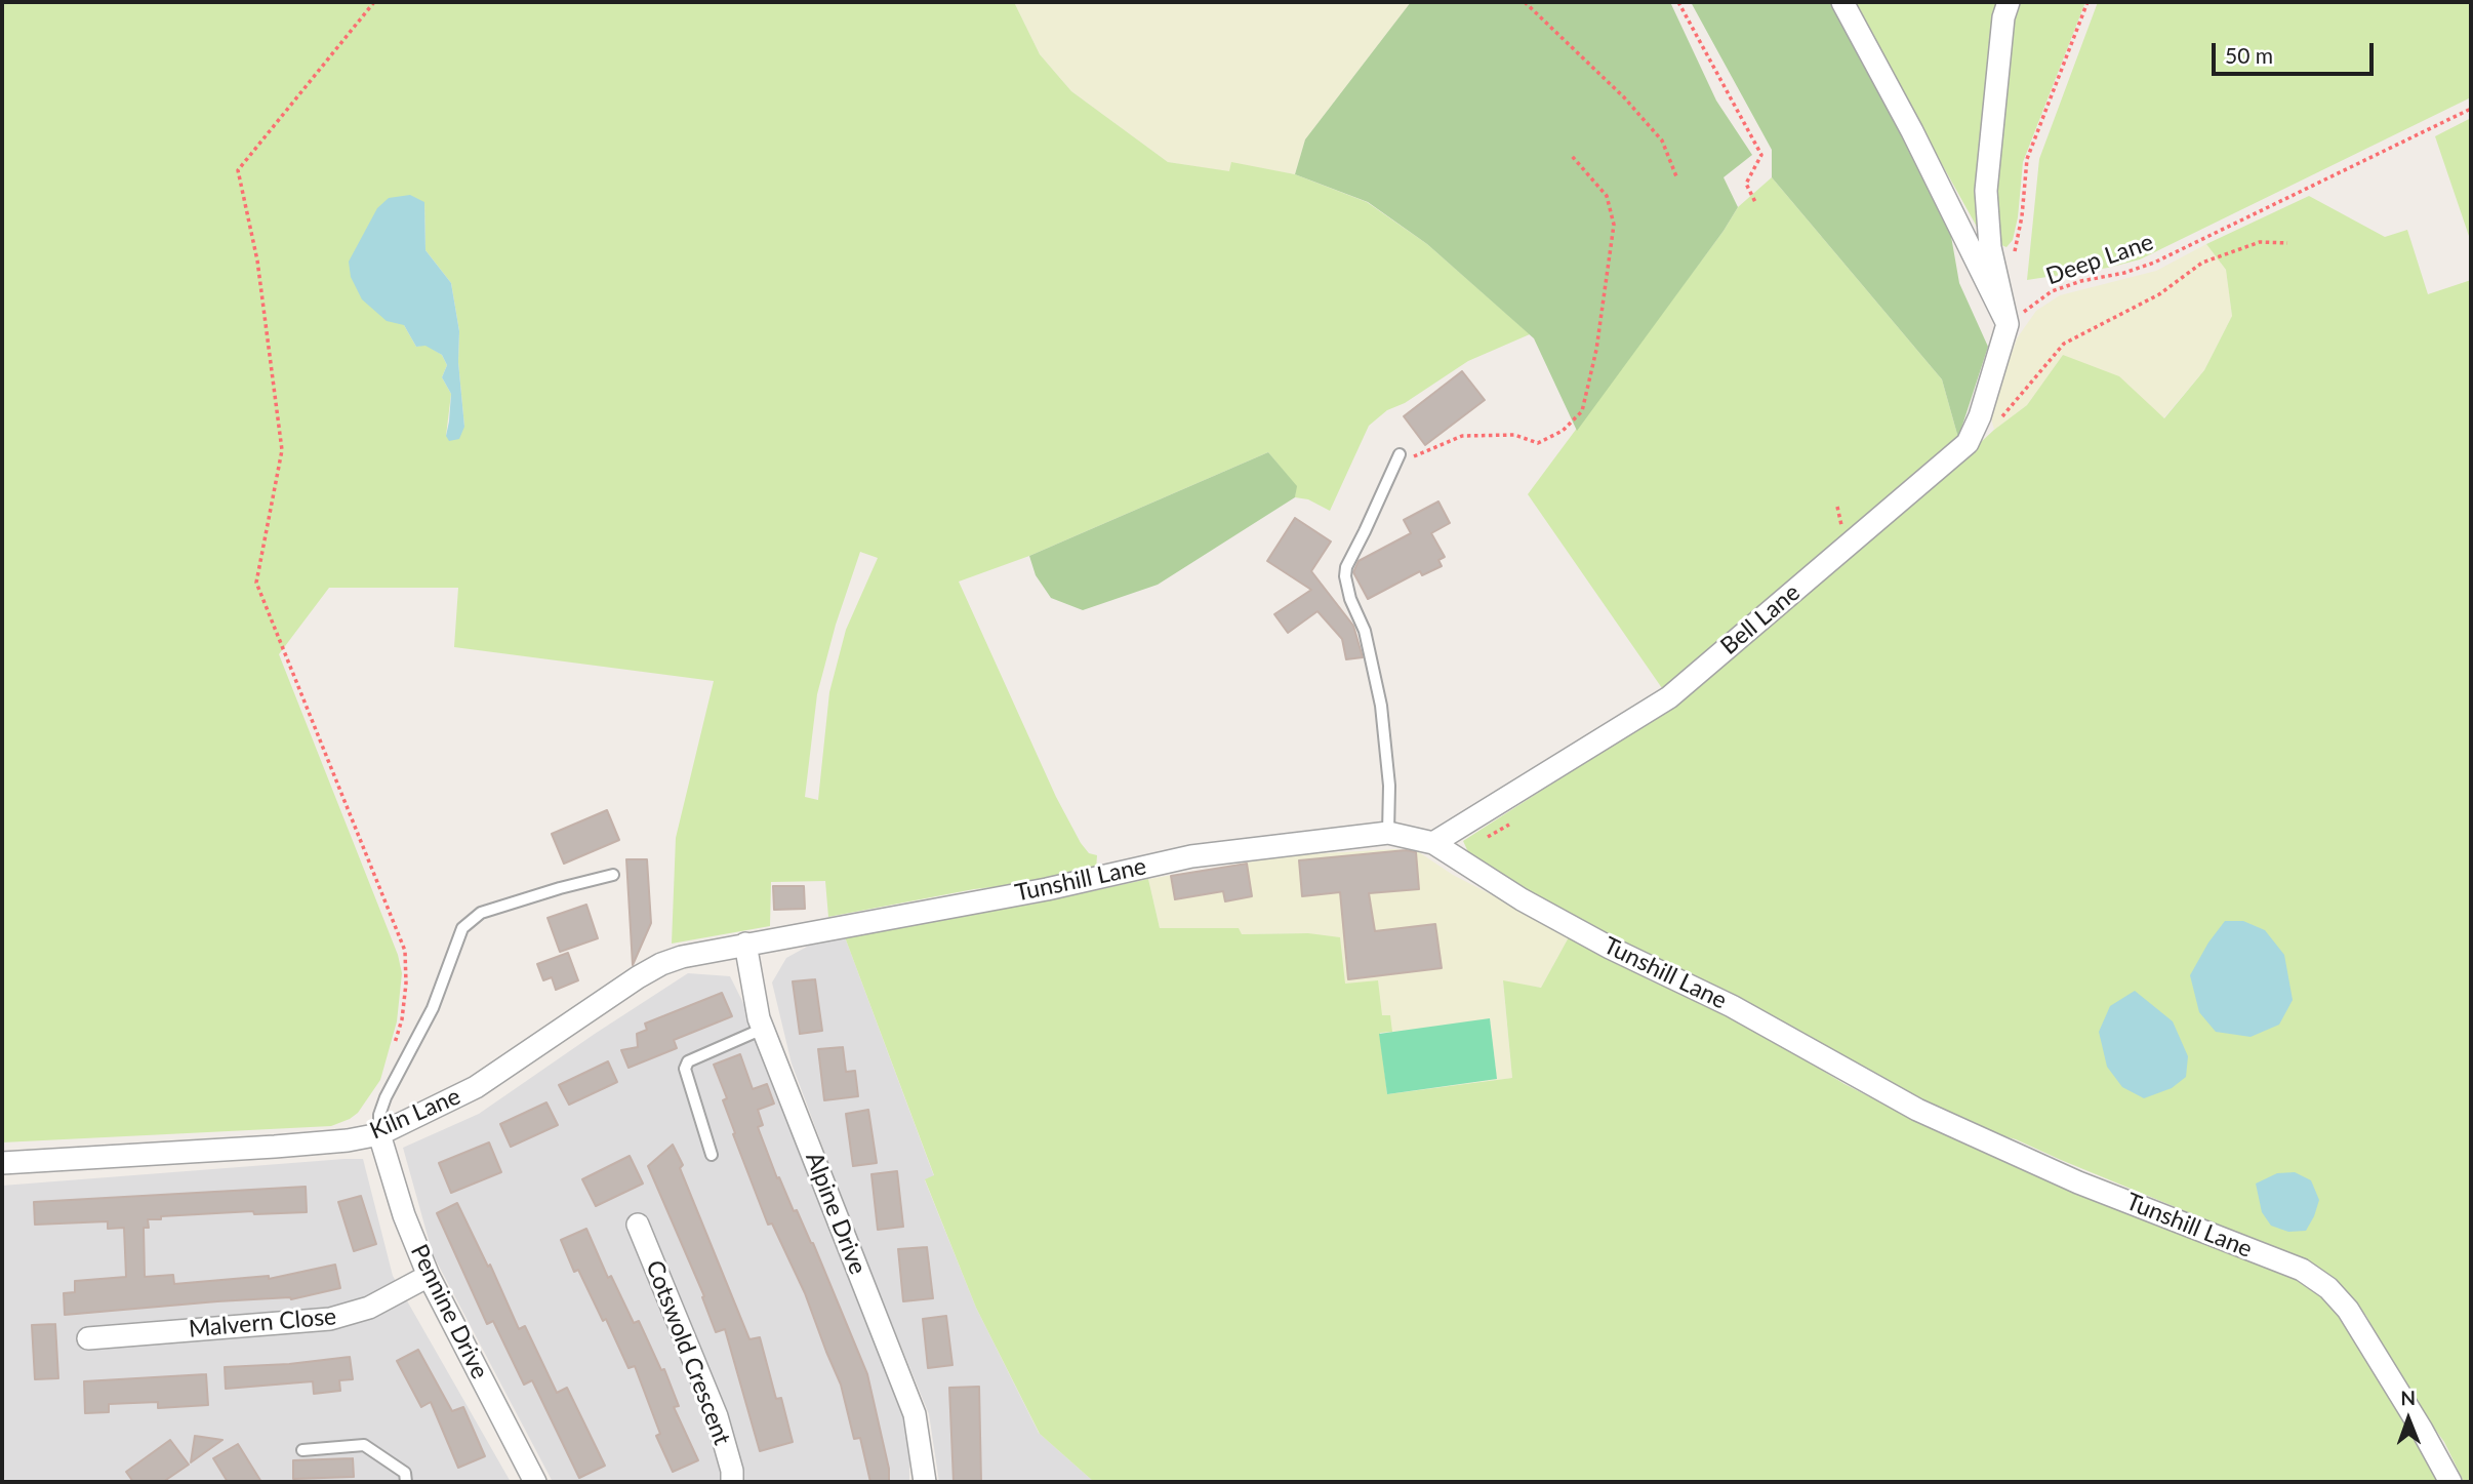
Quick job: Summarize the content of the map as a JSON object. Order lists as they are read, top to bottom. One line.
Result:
{"streets":{"street":["Bell Lane","Tunshill Lane","Kiln Lane","Alpine Drive","Pennine Drive","Malvern Close","Cotswold Crescent"],"path":["Deep Lane"]},"crossings":[["Deep Lane","Bell Lane"],["Bell Lane","Tunshill Lane"],["Tunshill Lane","Kiln Lane"],["Tunshill Lane","Alpine Drive"],["Kiln Lane","Alpine Drive"],["Kiln Lane","Pennine Drive"],["Pennine Drive","Malvern Close"]],"scale_bar":"50 m","north":"top"}
